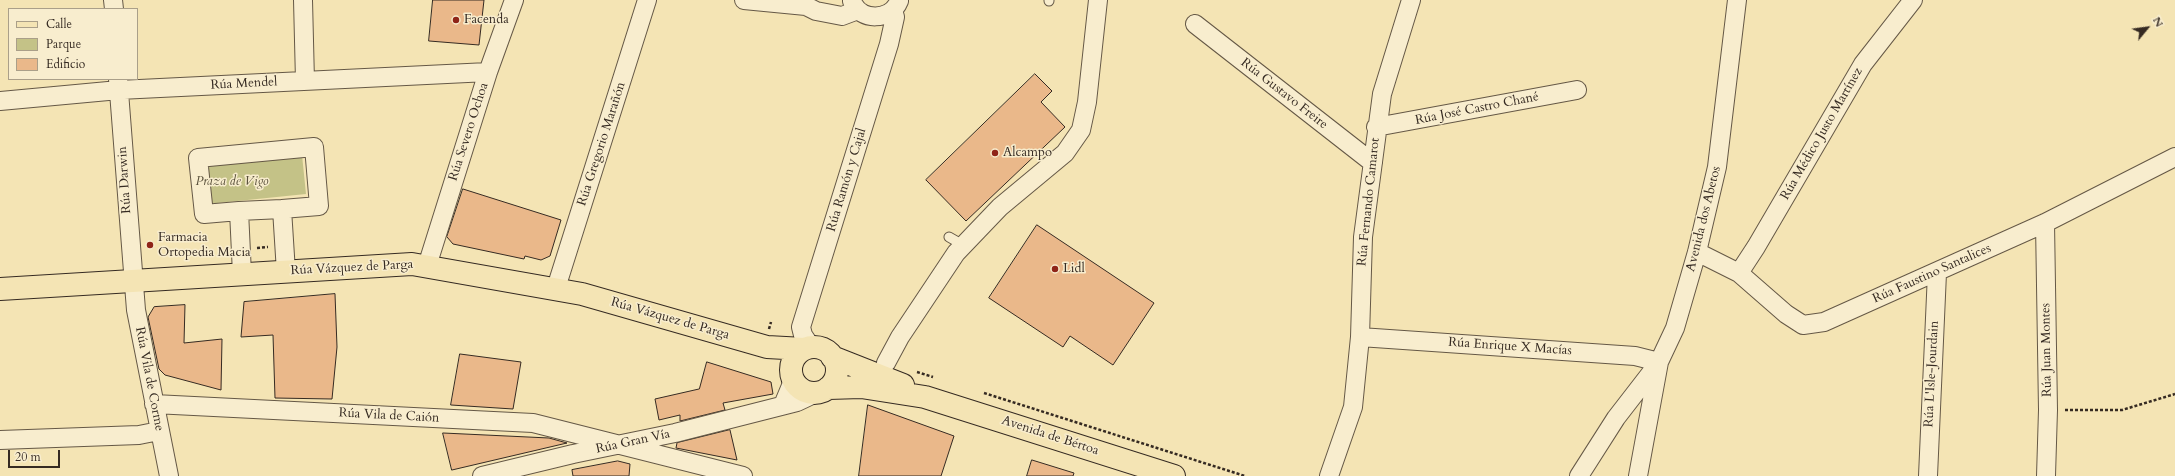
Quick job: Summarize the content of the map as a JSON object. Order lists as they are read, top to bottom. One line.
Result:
{"streets":{"main road":["Rúa Vázquez de Parga","Avenida de Bértoa"],"street":["Rúa Mendel","Rúa Gustavo Freire","Rúa José Castro Chané","Rúa Severo Ochoa","Rúa Médico Justo Martínez","Rúa Gregorio Marañón","Rúa Darwin","Rúa Ramón y Cajal","Rúa Fernando Camarot","Avenida dos Abetos","Rúa Faustino Santalices","Rúa Enrique X Macías","Rúa Juan Montes","Rúa L'Isle-Jourdain","Rúa Vila de Corme","Rúa Vila de Caión","Rúa Gran Vía"]},"crossings":[["Rúa Mendel","Rúa Severo Ochoa"],["Rúa Mendel","Rúa Darwin"],["Rúa Gustavo Freire","Rúa Fernando Camarot"],["Rúa José Castro Chané","Rúa Fernando Camarot"],["Rúa Severo Ochoa","Rúa Vázquez de Parga"],["Rúa Médico Justo Martínez","Rúa Faustino Santalices"],["Rúa Gregorio Marañón","Rúa Vázquez de Parga"],["Rúa Darwin","Rúa Vázquez de Parga"],["Rúa Darwin","Rúa Vila de Corme"],["Rúa Ramón y Cajal","Rúa Vázquez de Parga"],["Rúa Ramón y Cajal","Avenida de Bértoa"],["Rúa Ramón y Cajal","Rúa Gran Vía"],["Rúa Fernando Camarot","Rúa Enrique X Macías"],["Avenida dos Abetos","Rúa Faustino Santalices"],["Avenida dos Abetos","Rúa Enrique X Macías"],["Rúa Vázquez de Parga","Rúa Vila de Corme"],["Rúa Vázquez de Parga","Avenida de Bértoa"],["Rúa Vázquez de Parga","Rúa Gran Vía"],["Rúa Faustino Santalices","Rúa Juan Montes"],["Rúa Faustino Santalices","Rúa L'Isle-Jourdain"],["Rúa Vila de Corme","Rúa Vila de Caión"],["Rúa Vila de Caión","Rúa Gran Vía"],["Avenida de Bértoa","Rúa Gran Vía"]],"parks":["Praza de Vigo"],"places":["Facenda","Alcampo","Farmacia Ortopedia Macia","Lidl"],"legend":["Calle","Parque","Edificio"],"scale_bar":"20 m","north":"top right"}
